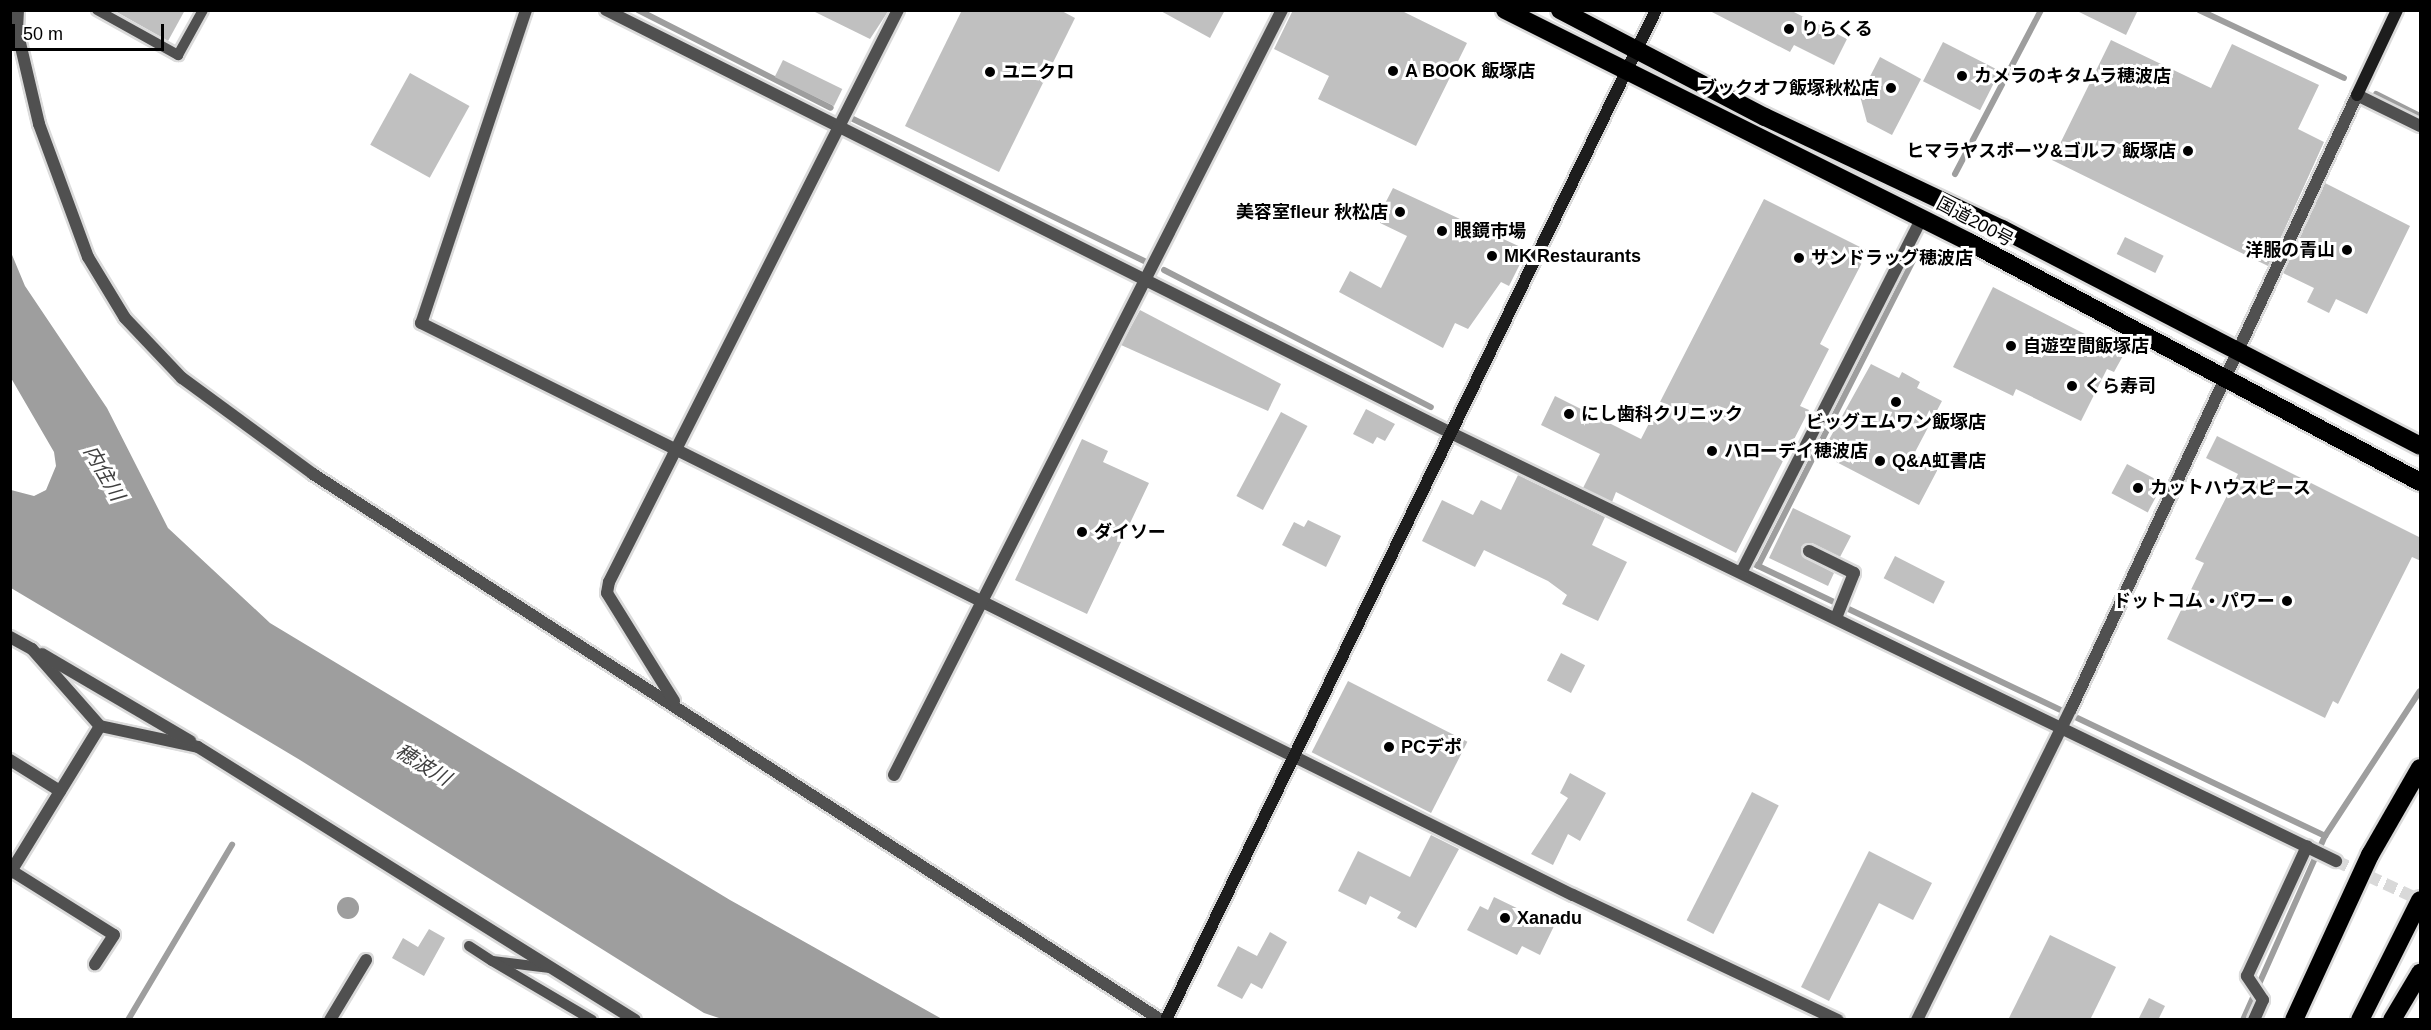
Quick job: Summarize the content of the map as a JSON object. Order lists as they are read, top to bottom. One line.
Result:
{"streets":{"highway":["国道200号"]},"water":["内住川","穂波川"],"places":["りらくる","A BOOK 飯塚店","ユニクロ","カメラのキタムラ穂波店","ブックオフ飯塚秋松店","ヒマラヤスポーツ&ゴルフ 飯塚店","美容室fleur 秋松店","眼鏡市場","洋服の青山","MK Restaurants","サンドラッグ穂波店","自遊空間飯塚店","くら寿司","ビッグエムワン飯塚店","にし歯科クリニック","ハローデイ穂波店","Q&A虹書店","カットハウスピース","ダイソー","ドットコム・パワー","PCデポ","Xanadu"],"scale_bar":"50 m"}
